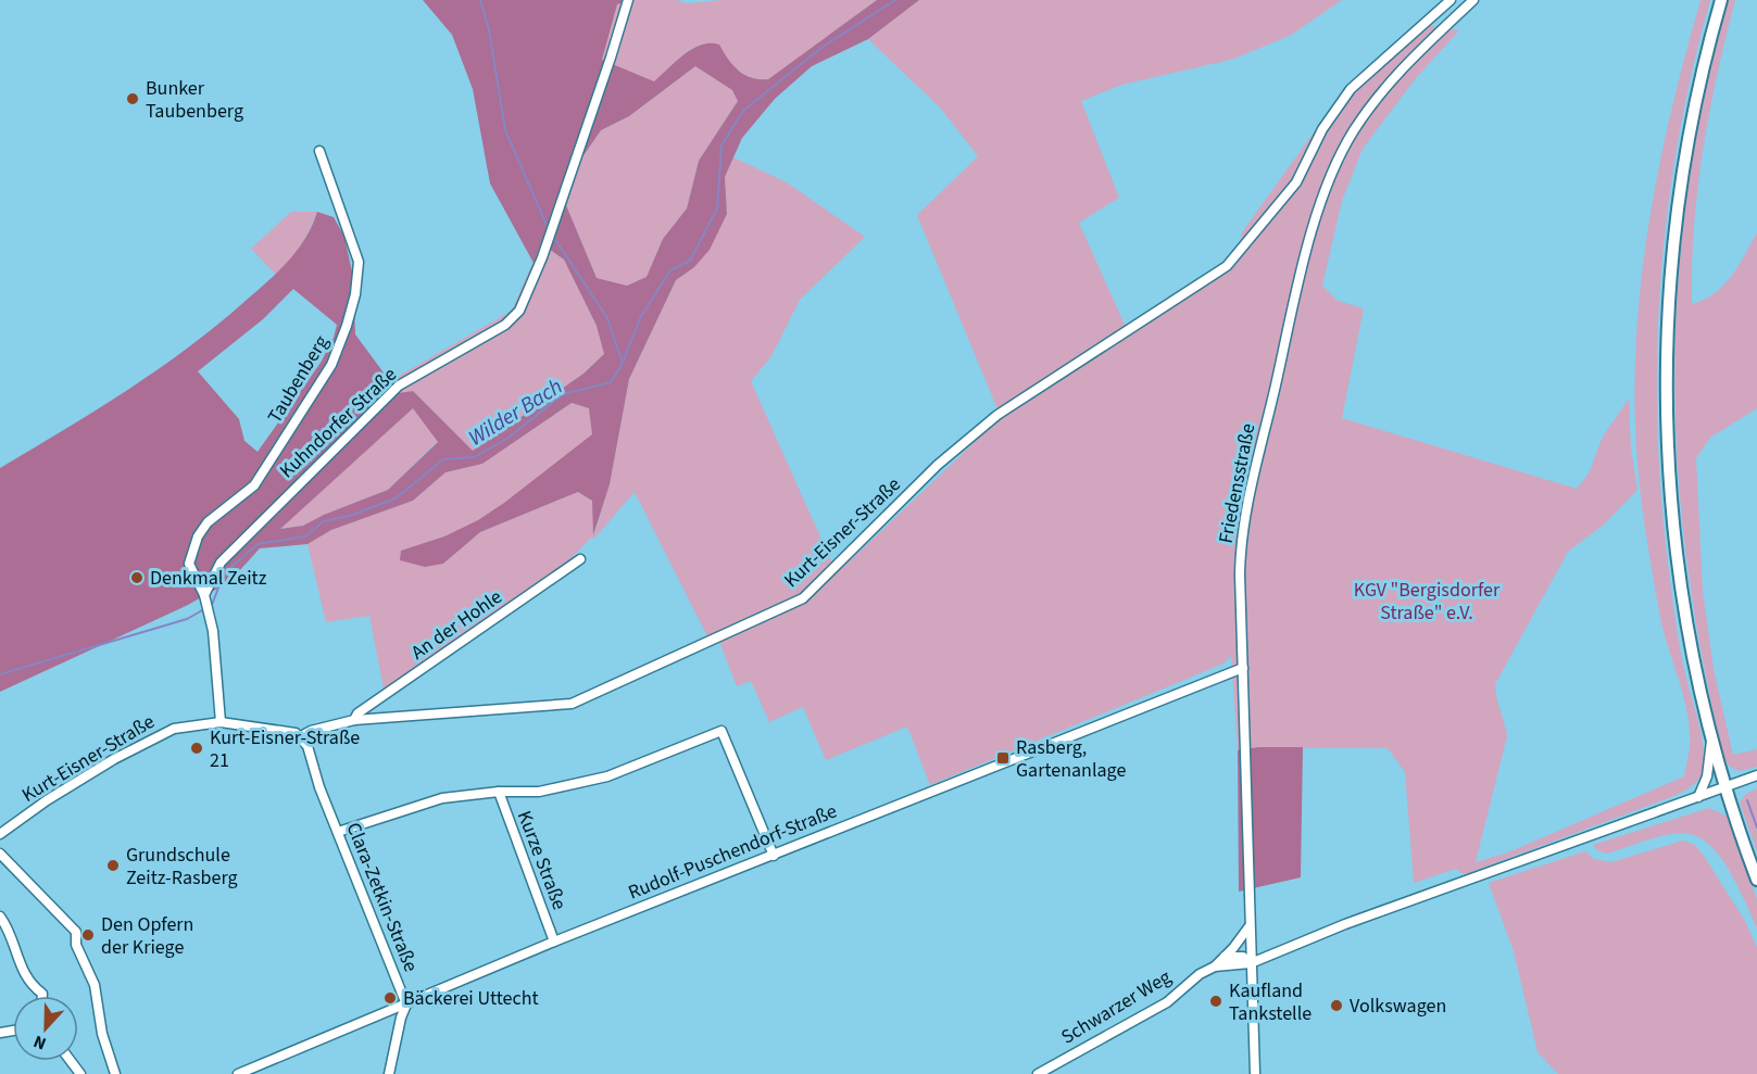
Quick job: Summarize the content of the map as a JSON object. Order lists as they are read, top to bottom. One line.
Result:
{"streets":{"street":["Taubenberg","Kuhndorfer Straße","Friedensstraße","Kurt-Eisner-Straße","An der Hohle","Rudolf-Puschendorf-Straße","Kurze Straße","Clara-Zetkin-Straße","Schwarzer Weg"]},"crossings":[["Taubenberg","Kuhndorfer Straße"],["Friedensstraße","Rudolf-Puschendorf-Straße"],["Friedensstraße","Schwarzer Weg"],["Kurt-Eisner-Straße","An der Hohle"],["Kurt-Eisner-Straße","Clara-Zetkin-Straße"],["Rudolf-Puschendorf-Straße","Kurze Straße"],["Rudolf-Puschendorf-Straße","Clara-Zetkin-Straße"]],"water":["Wilder Bach"],"parks":["KGV \"Bergisdorfer Straße\" e.V."],"places":{"other":["Bunker Taubenberg","Denkmal Zeitz","Kurt-Eisner-Straße 21","Grundschule Zeitz-Rasberg","Den Opfern der Kriege","Bäckerei Uttecht","Kaufland Tankstelle","Volkswagen"],"transit":["Rasberg, Gartenanlage"]},"north":"bottom"}
